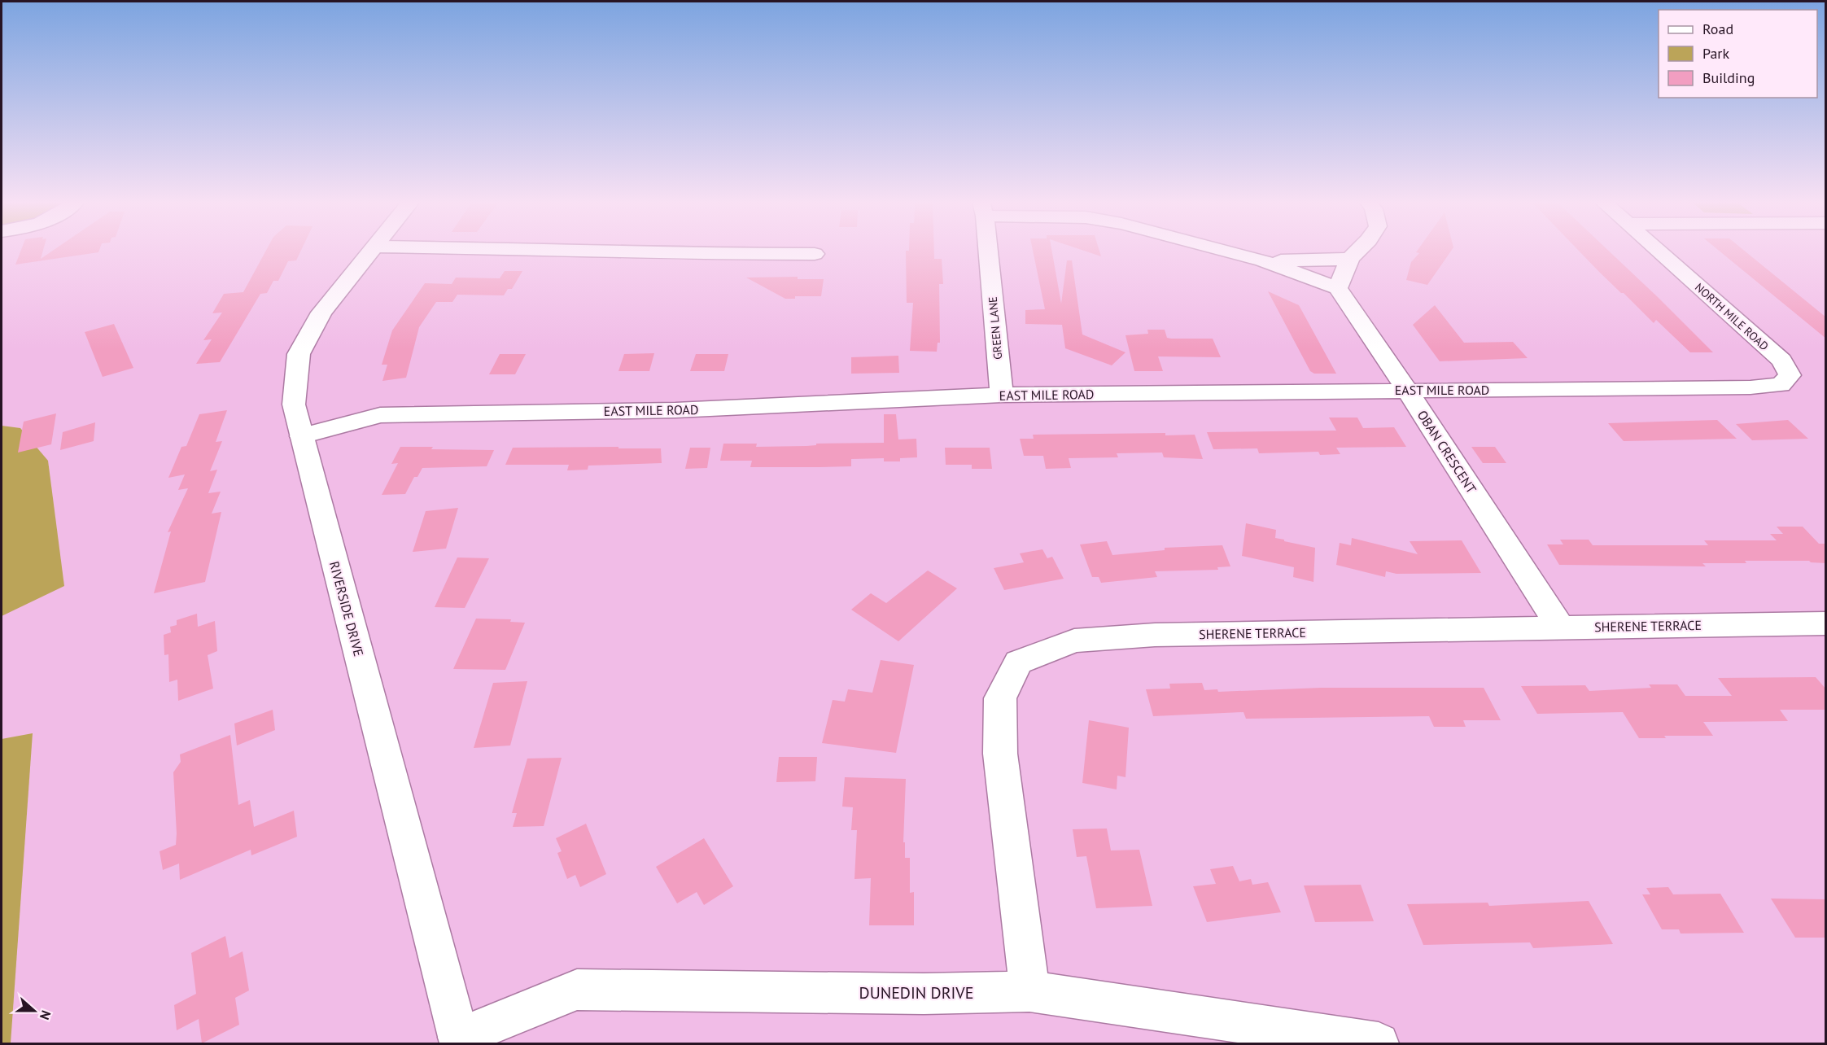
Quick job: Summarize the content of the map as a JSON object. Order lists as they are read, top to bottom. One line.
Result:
{"streets":{"street":["NORTH MILE ROAD","GREEN LANE","EAST MILE ROAD","OBAN CRESCENT","RIVERSIDE DRIVE","SHERENE TERRACE","DUNEDIN DRIVE"]},"crossings":[["NORTH MILE ROAD","EAST MILE ROAD"],["GREEN LANE","EAST MILE ROAD"],["EAST MILE ROAD","OBAN CRESCENT"],["EAST MILE ROAD","RIVERSIDE DRIVE"],["OBAN CRESCENT","SHERENE TERRACE"],["RIVERSIDE DRIVE","DUNEDIN DRIVE"],["SHERENE TERRACE","DUNEDIN DRIVE"]],"legend":["Road","Park","Building"],"north":"right"}
